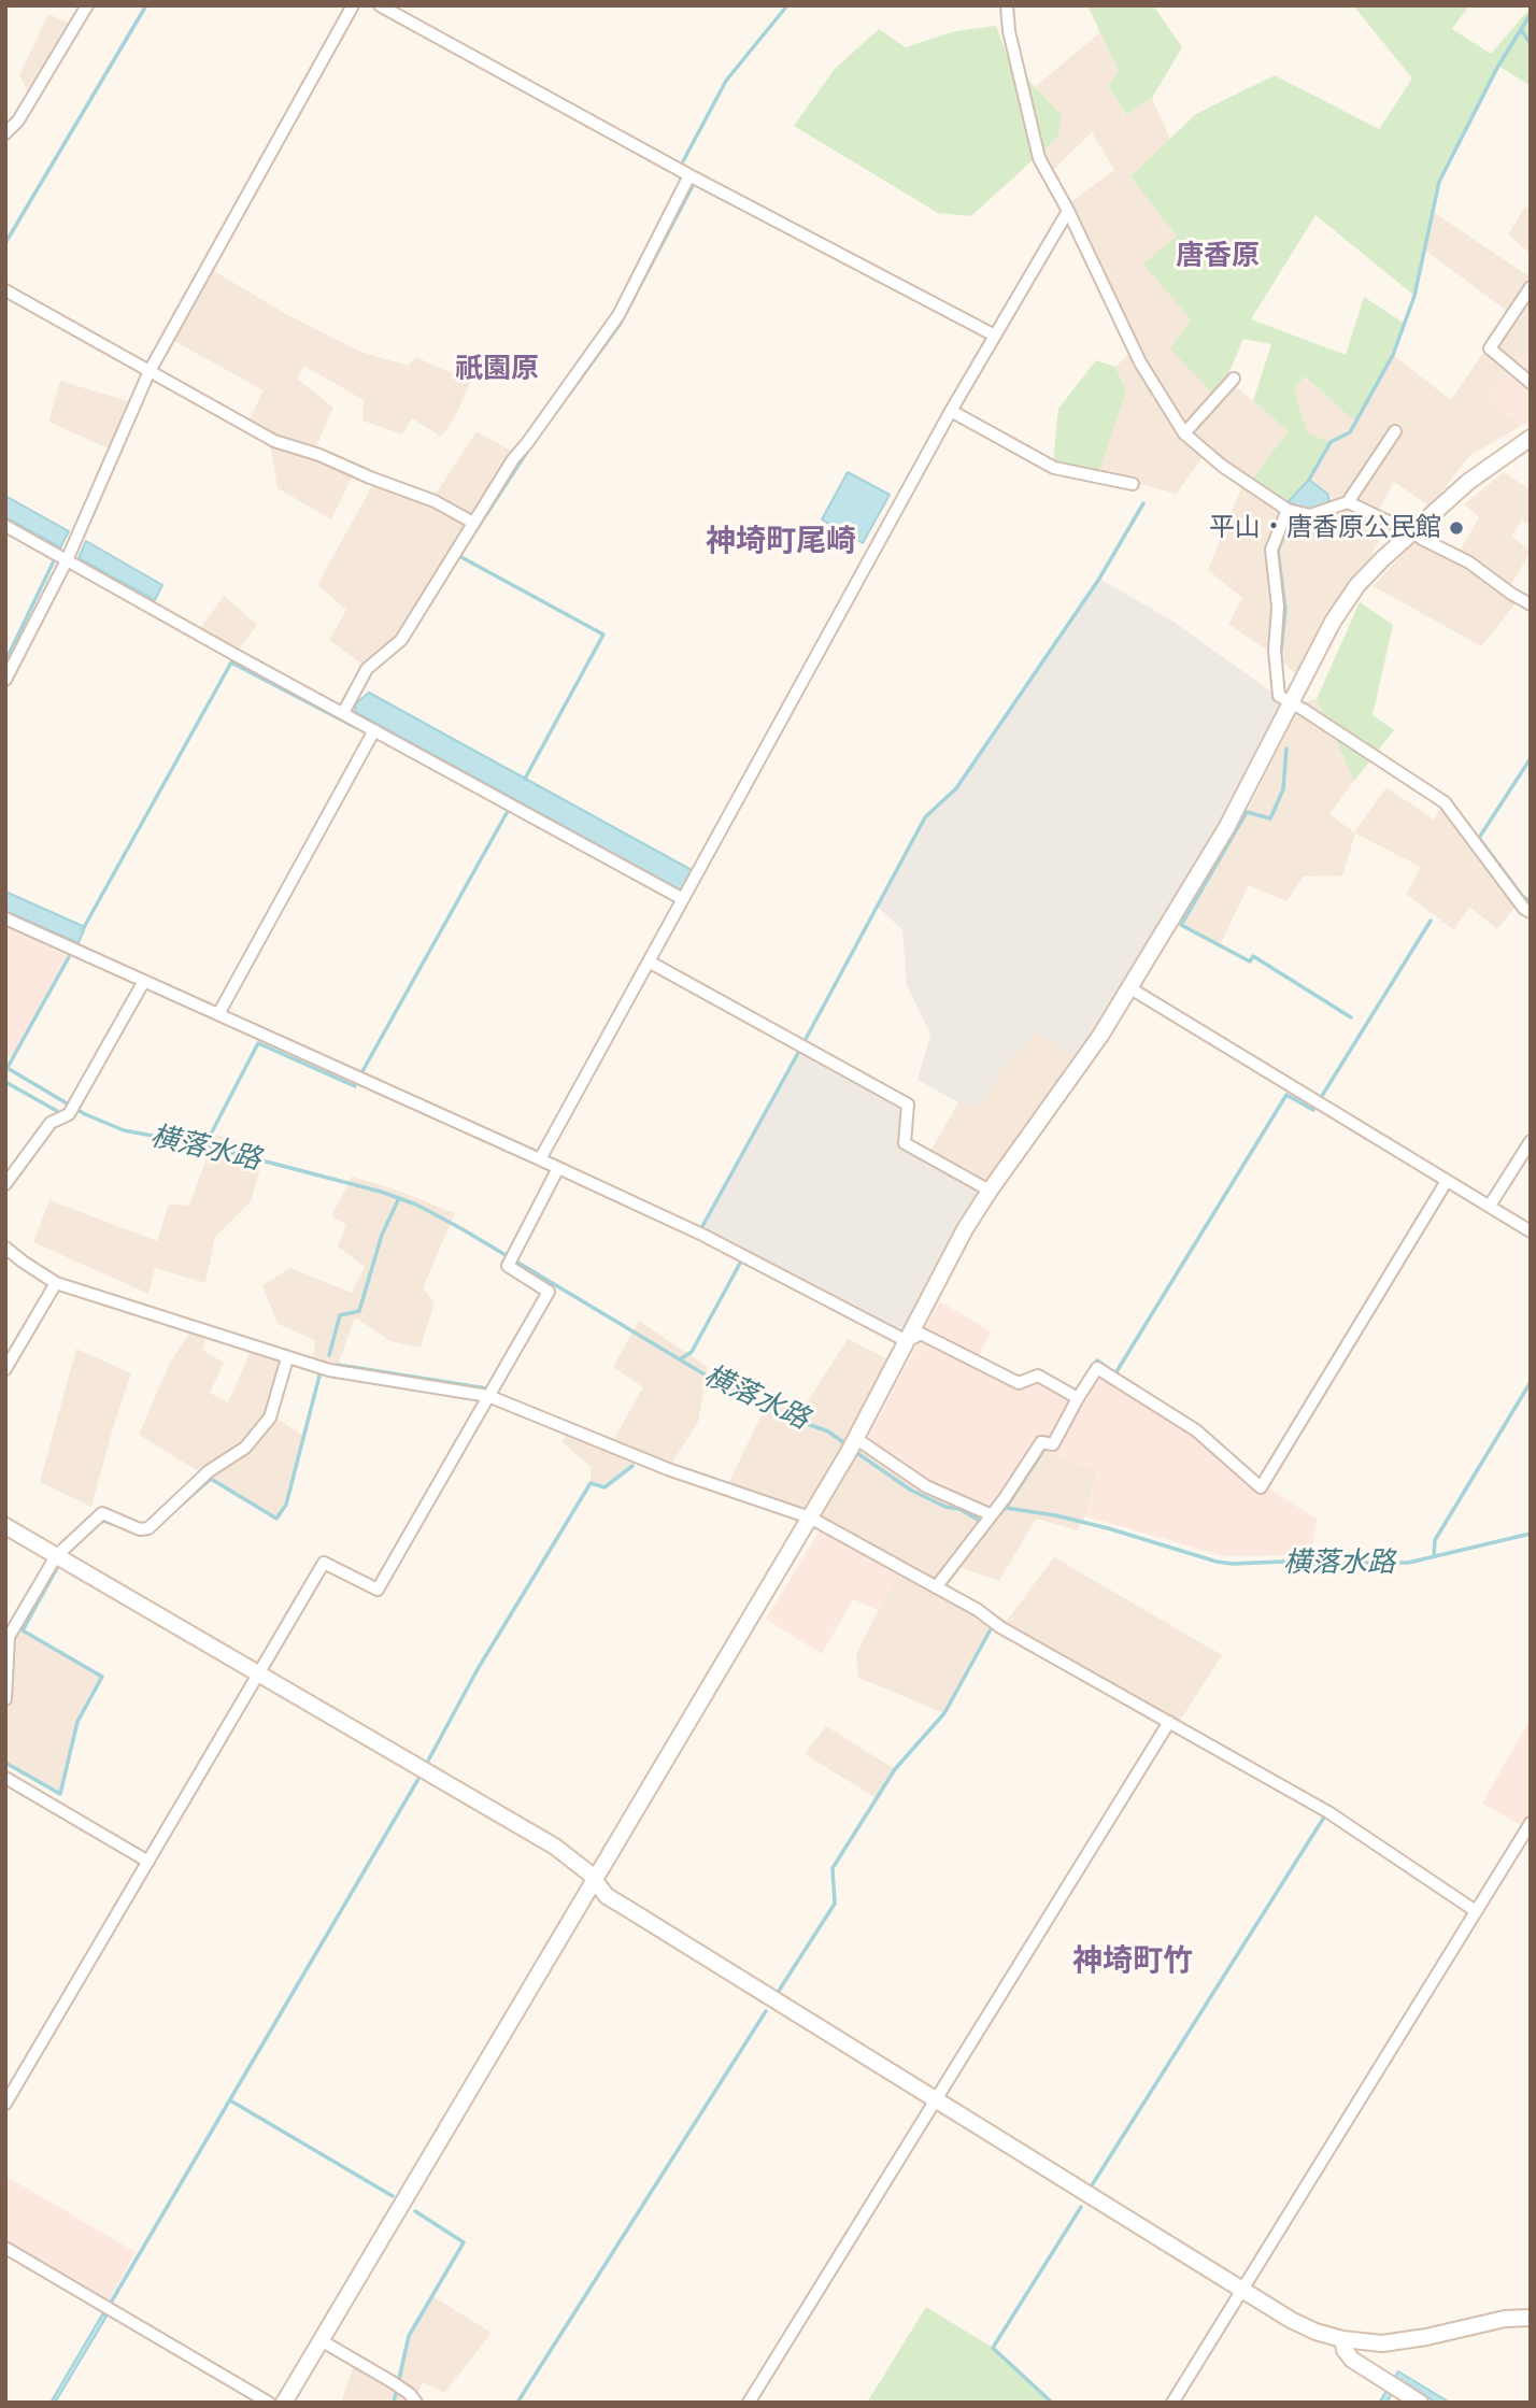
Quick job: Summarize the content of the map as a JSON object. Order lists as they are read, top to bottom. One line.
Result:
{"districts":["唐香原","祇園原","神埼町尾崎","神埼町竹"],"water":["横落水路"],"places":["平山・唐香原公民館"]}
